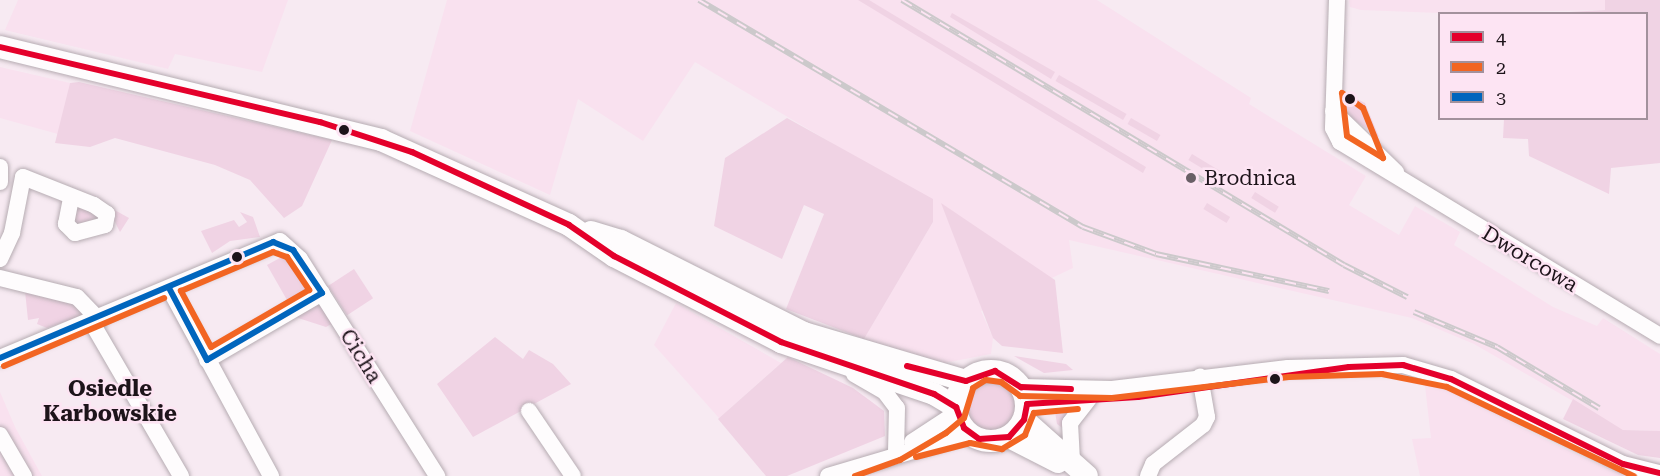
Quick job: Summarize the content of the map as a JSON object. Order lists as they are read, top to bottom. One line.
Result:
{"streets":{"street":["Dworcowa","Cicha"]},"districts":["Osiedle Karbowskie"],"places":["Brodnica"],"lines":["transit line 4","transit line 2","transit line 3"],"legend":["4","2","3"]}
